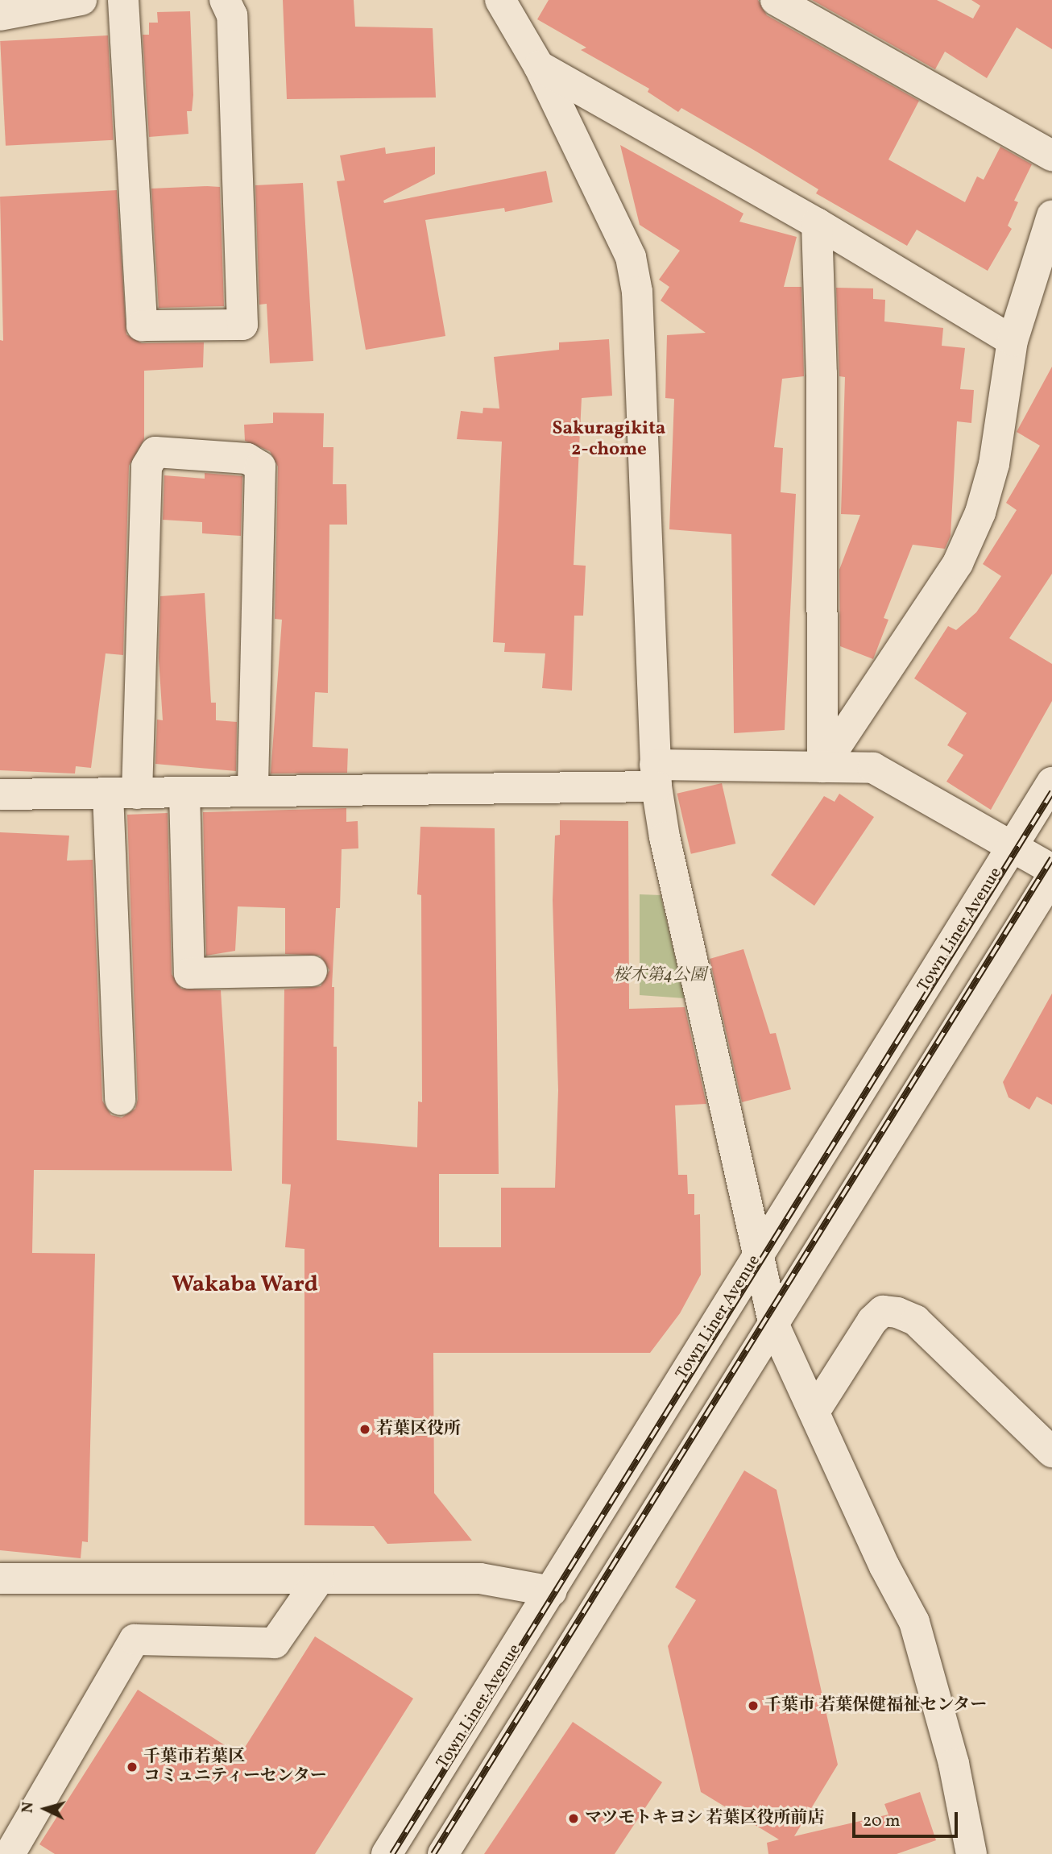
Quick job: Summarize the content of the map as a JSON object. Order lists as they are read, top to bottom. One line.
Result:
{"streets":{"street":["Town Liner Avenue"]},"districts":["Sakuragikita 2-chome","Wakaba Ward"],"parks":["桜木第4公園"],"places":["若葉区役所","千葉市 若葉保健福祉センター","千葉市若葉区 コミュニティーセンター","マツモトキヨシ 若葉区役所前店"],"scale_bar":"20 m","north":"left"}
